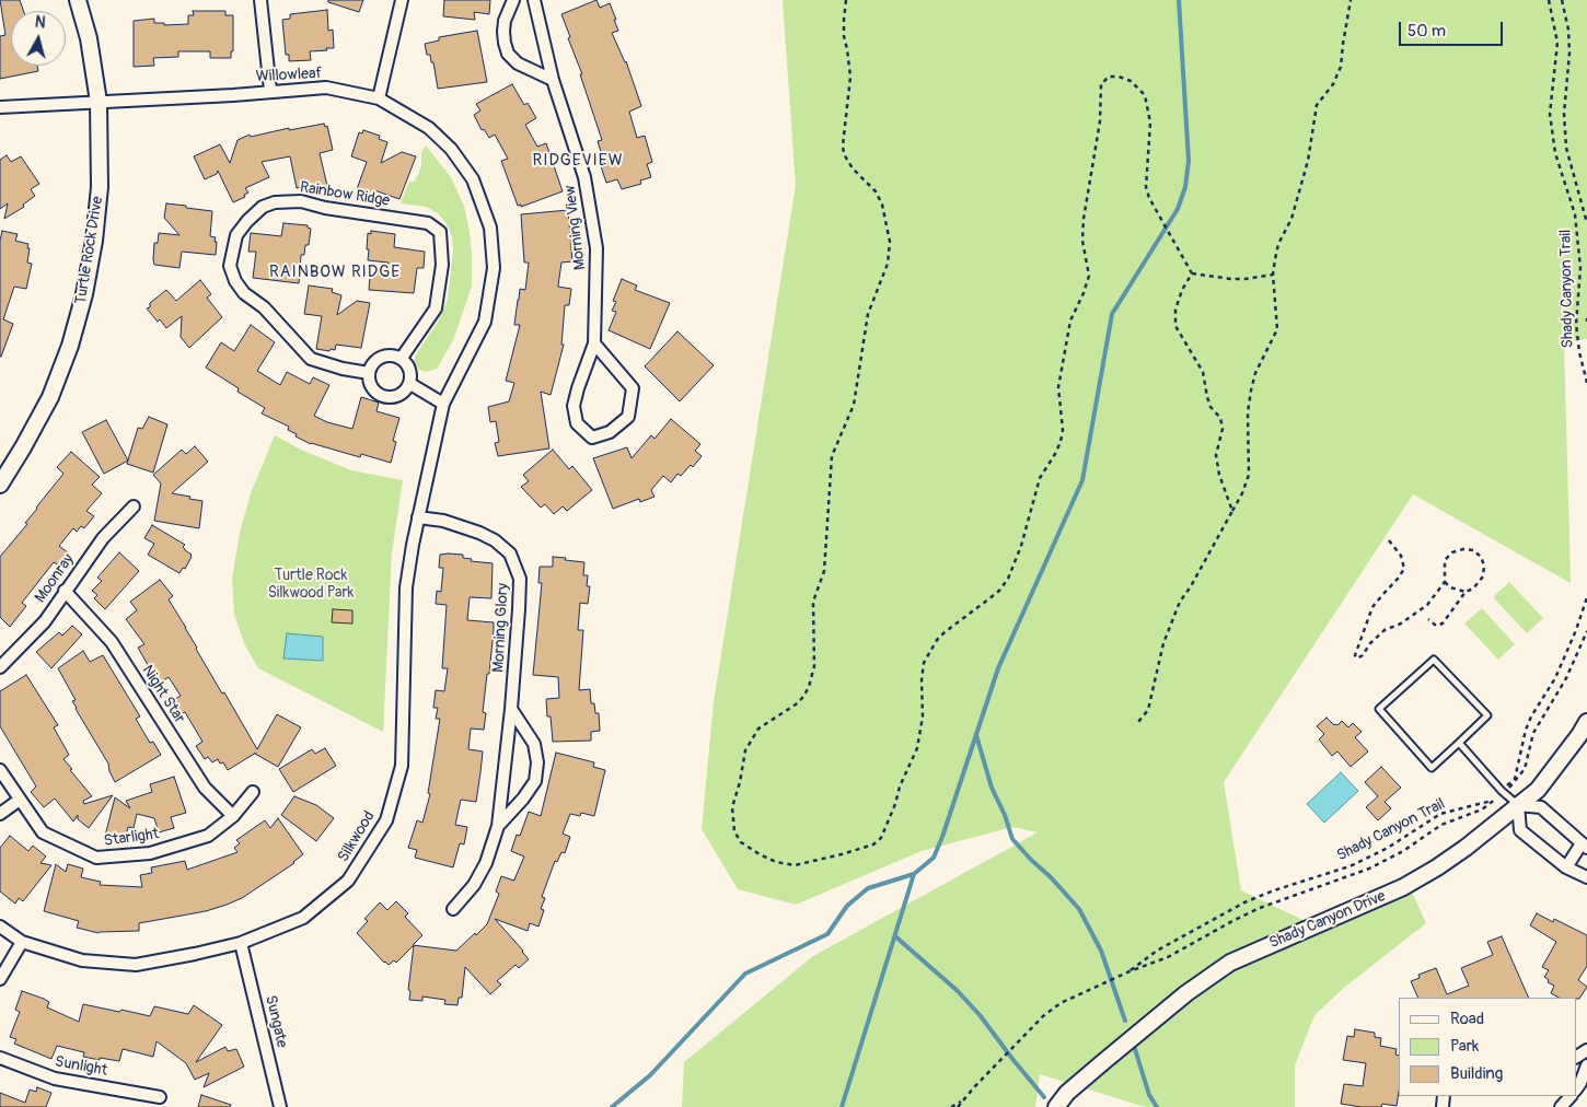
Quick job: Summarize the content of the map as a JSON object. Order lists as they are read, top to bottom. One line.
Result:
{"streets":{"street":["Willowleaf","Rainbow Ridge","Morning View","Turtle Rock Drive","Moonray","Morning Glory","Night Star","Silkwood","Starlight","Shady Canyon Drive","Sungate","Sunlight"],"path":["Shady Canyon Trail"]},"crossings":[["Willowleaf","Turtle Rock Drive"],["Willowleaf","Silkwood"],["Moonray","Night Star"],["Morning Glory","Silkwood"],["Night Star","Starlight"],["Silkwood","Sungate"]],"districts":["RIDGEVIEW","RAINBOW RIDGE"],"parks":["Turtle Rock Silkwood Park"],"legend":["Road","Park","Building"],"scale_bar":"50 m","north":"top"}
